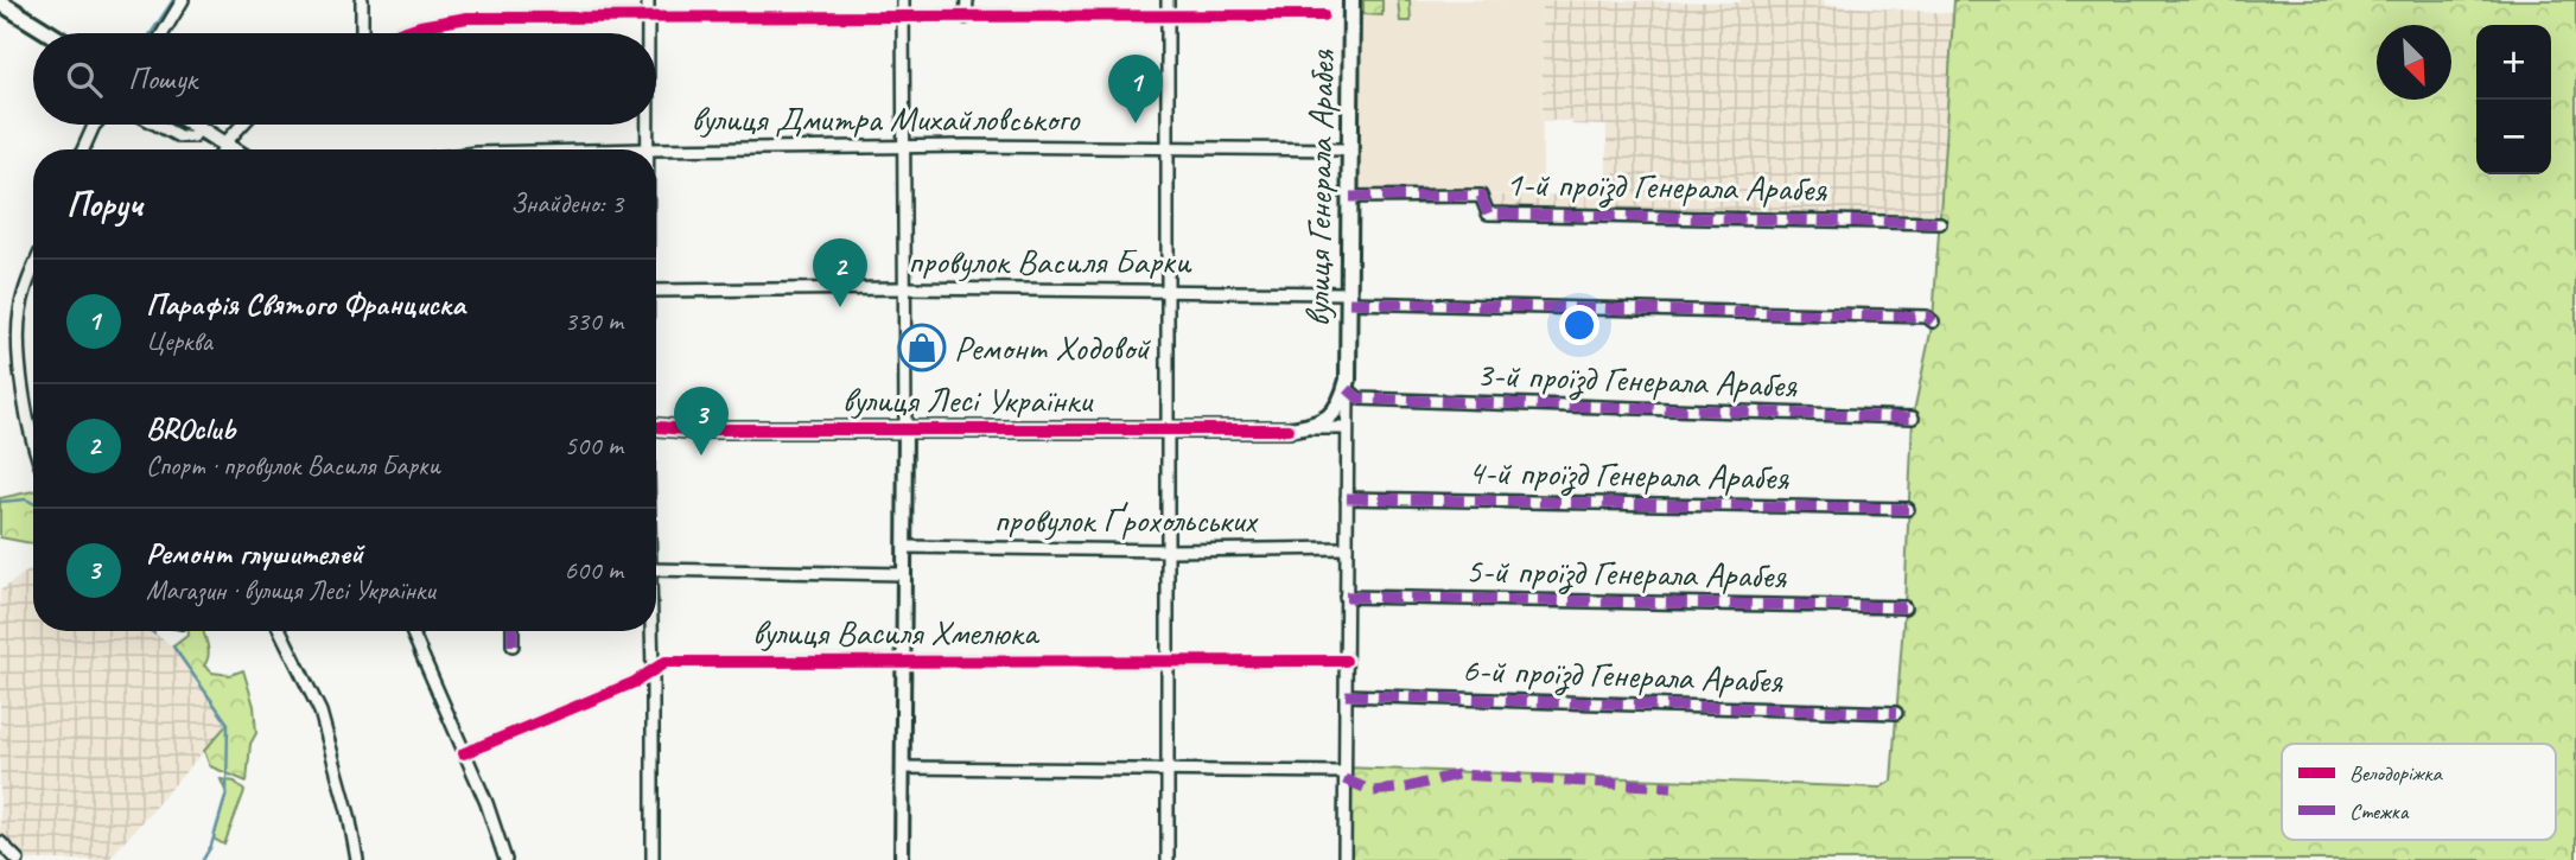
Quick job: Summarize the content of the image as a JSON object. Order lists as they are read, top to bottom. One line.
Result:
{"streets":{"main road":["вулиця Генерала Арабея","вулиця Лесі Українки"],"street":["вулиця Дмитра Михайловського","1-й проїзд Генерала Арабея","провулок Василя Барки","3-й проїзд Генерала Арабея","4-й проїзд Генерала Арабея","провулок Ґрохольських","5-й проїзд Генерала Арабея","вулиця Василя Хмелюка","6-й проїзд Генерала Арабея"]},"crossings":[["вулиця Дмитра Михайловського","вулиця Генерала Арабея"],["1-й проїзд Генерала Арабея","вулиця Генерала Арабея"],["вулиця Генерала Арабея","провулок Василя Барки"],["вулиця Генерала Арабея","3-й проїзд Генерала Арабея"],["вулиця Генерала Арабея","вулиця Лесі Українки"],["3-й проїзд Генерала Арабея","вулиця Лесі Українки"]],"places":{"shop":["Ремонт Ходовой"]},"legend":["Велодоріжка","Стежка"],"north":"bottom right","page":{"map_buttons":["+","−"],"search":"Пошук","pins":["1","2","3"],"heading":["Поруч","Знайдено: 3"],"list":[{"mark":"1","name":"Парафія Святого Франциска","note":"Церква","value":"330 m"},{"mark":"2","name":"BROclub","note":"Спорт · провулок Василя Барки","value":"500 m"},{"mark":"3","name":"Ремонт глушителей","note":"Магазин · вулиця Лесі Українки","value":"600 m"}]}}
